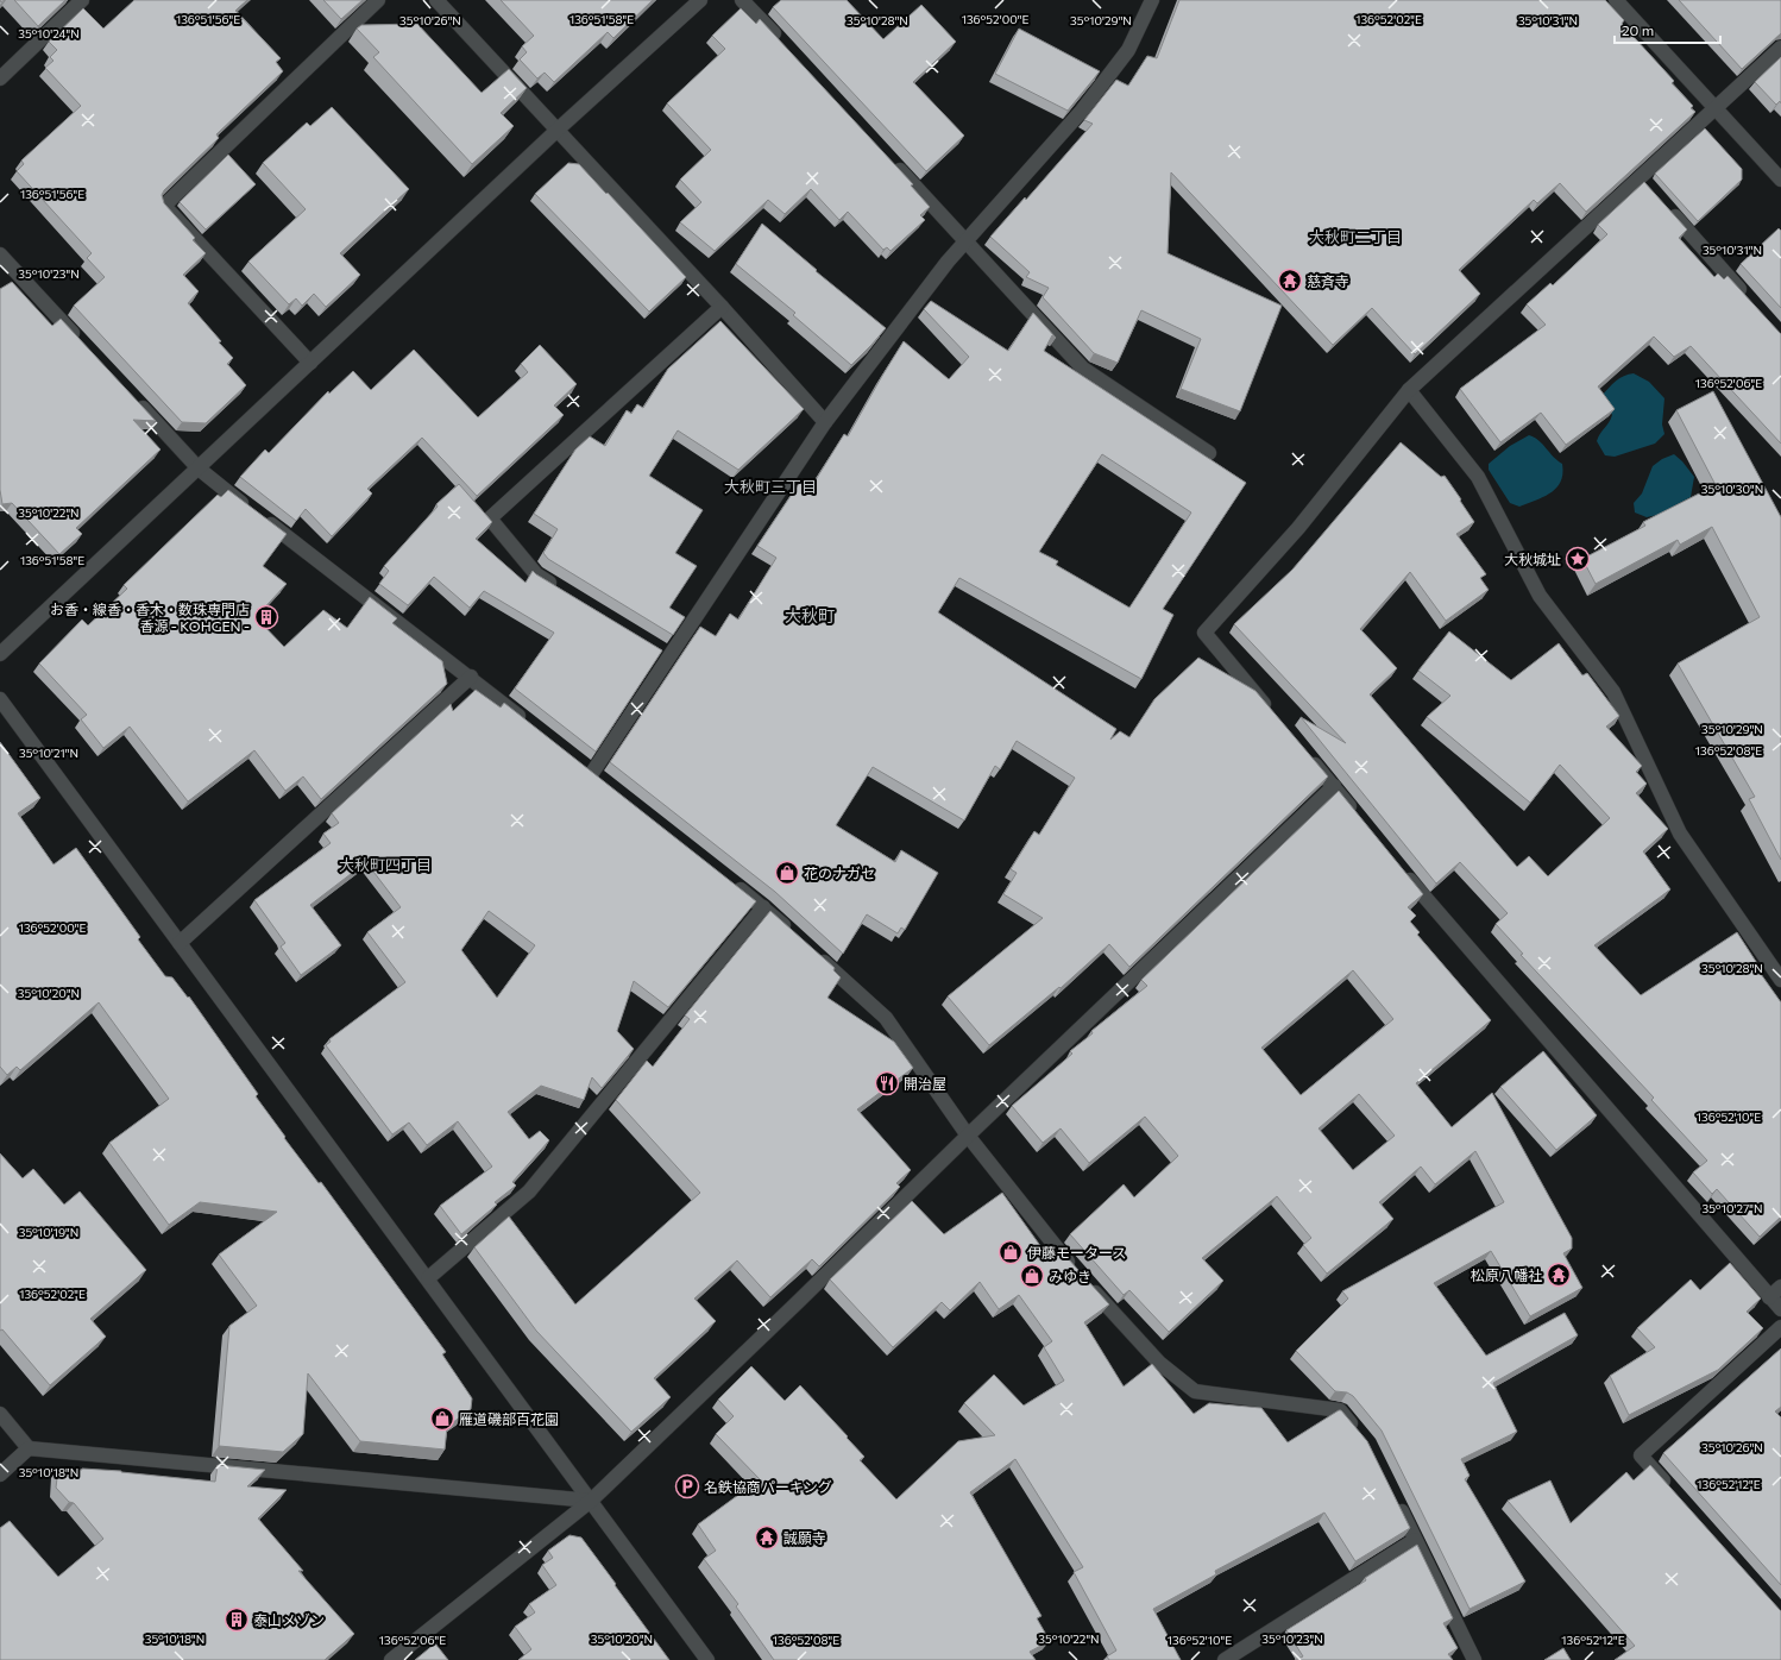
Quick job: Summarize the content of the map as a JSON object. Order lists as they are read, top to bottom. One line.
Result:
{"districts":["大秋町二丁目","大秋町三丁目","大秋町","大秋町四丁目"],"places":{"temple":["慈斉寺","松原八幡社","誠願寺"],"place":["大秋城址"],"building":["お香・線香・香木・数珠専門店 香源 - KOHGEN -","泰山メゾン"],"shop":["花のナガセ","伊藤モータース","みゆき","雁道磯部百花園"],"restaurant":["開治屋"],"parking":["名鉄協商パーキング"]},"scale_bar":"20 m","coordinates":["136°51'56\"E","136°51'58\"E","136°52'00\"E","136°52'02\"E","35°10'26\"N","35°10'28\"N","35°10'29\"N","35°10'31\"N","35°10'24\"N","35°10'23\"N","136°52'06\"E","35°10'30\"N","35°10'22\"N","136°52'08\"E","35°10'21\"N","35°10'20\"N","136°52'10\"E","35°10'27\"N","35°10'19\"N","35°10'18\"N","136°52'12\"E"]}
